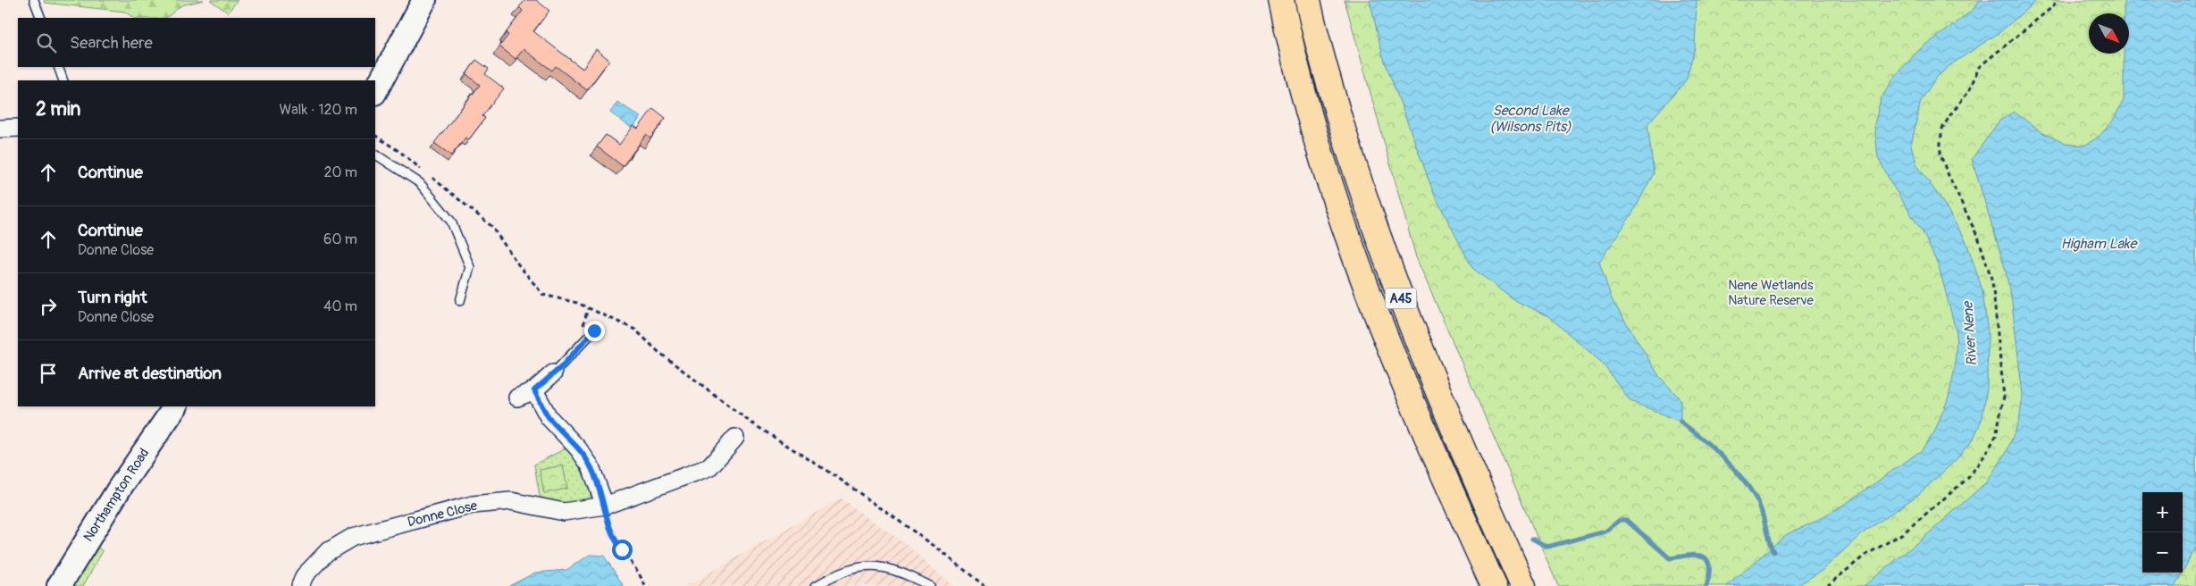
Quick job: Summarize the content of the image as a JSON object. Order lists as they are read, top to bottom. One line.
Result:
{"streets":{"highway":["A45"],"main road":["Northampton Road"],"street":["Donne Close"]},"water":["Second Lake (Wilsons Pits)","Higham Lake","River Nene"],"parks":["Nene Wetlands Nature Reserve"],"north":"bottom right","page":{"search":"Search here","heading":["2 min","Walk · 120 m"],"list":[["Continue","20 m"],["Continue","Donne Close","60 m"],["Turn right","Donne Close","40 m"],"Arrive at destination"],"map_buttons":["+","−"]}}
